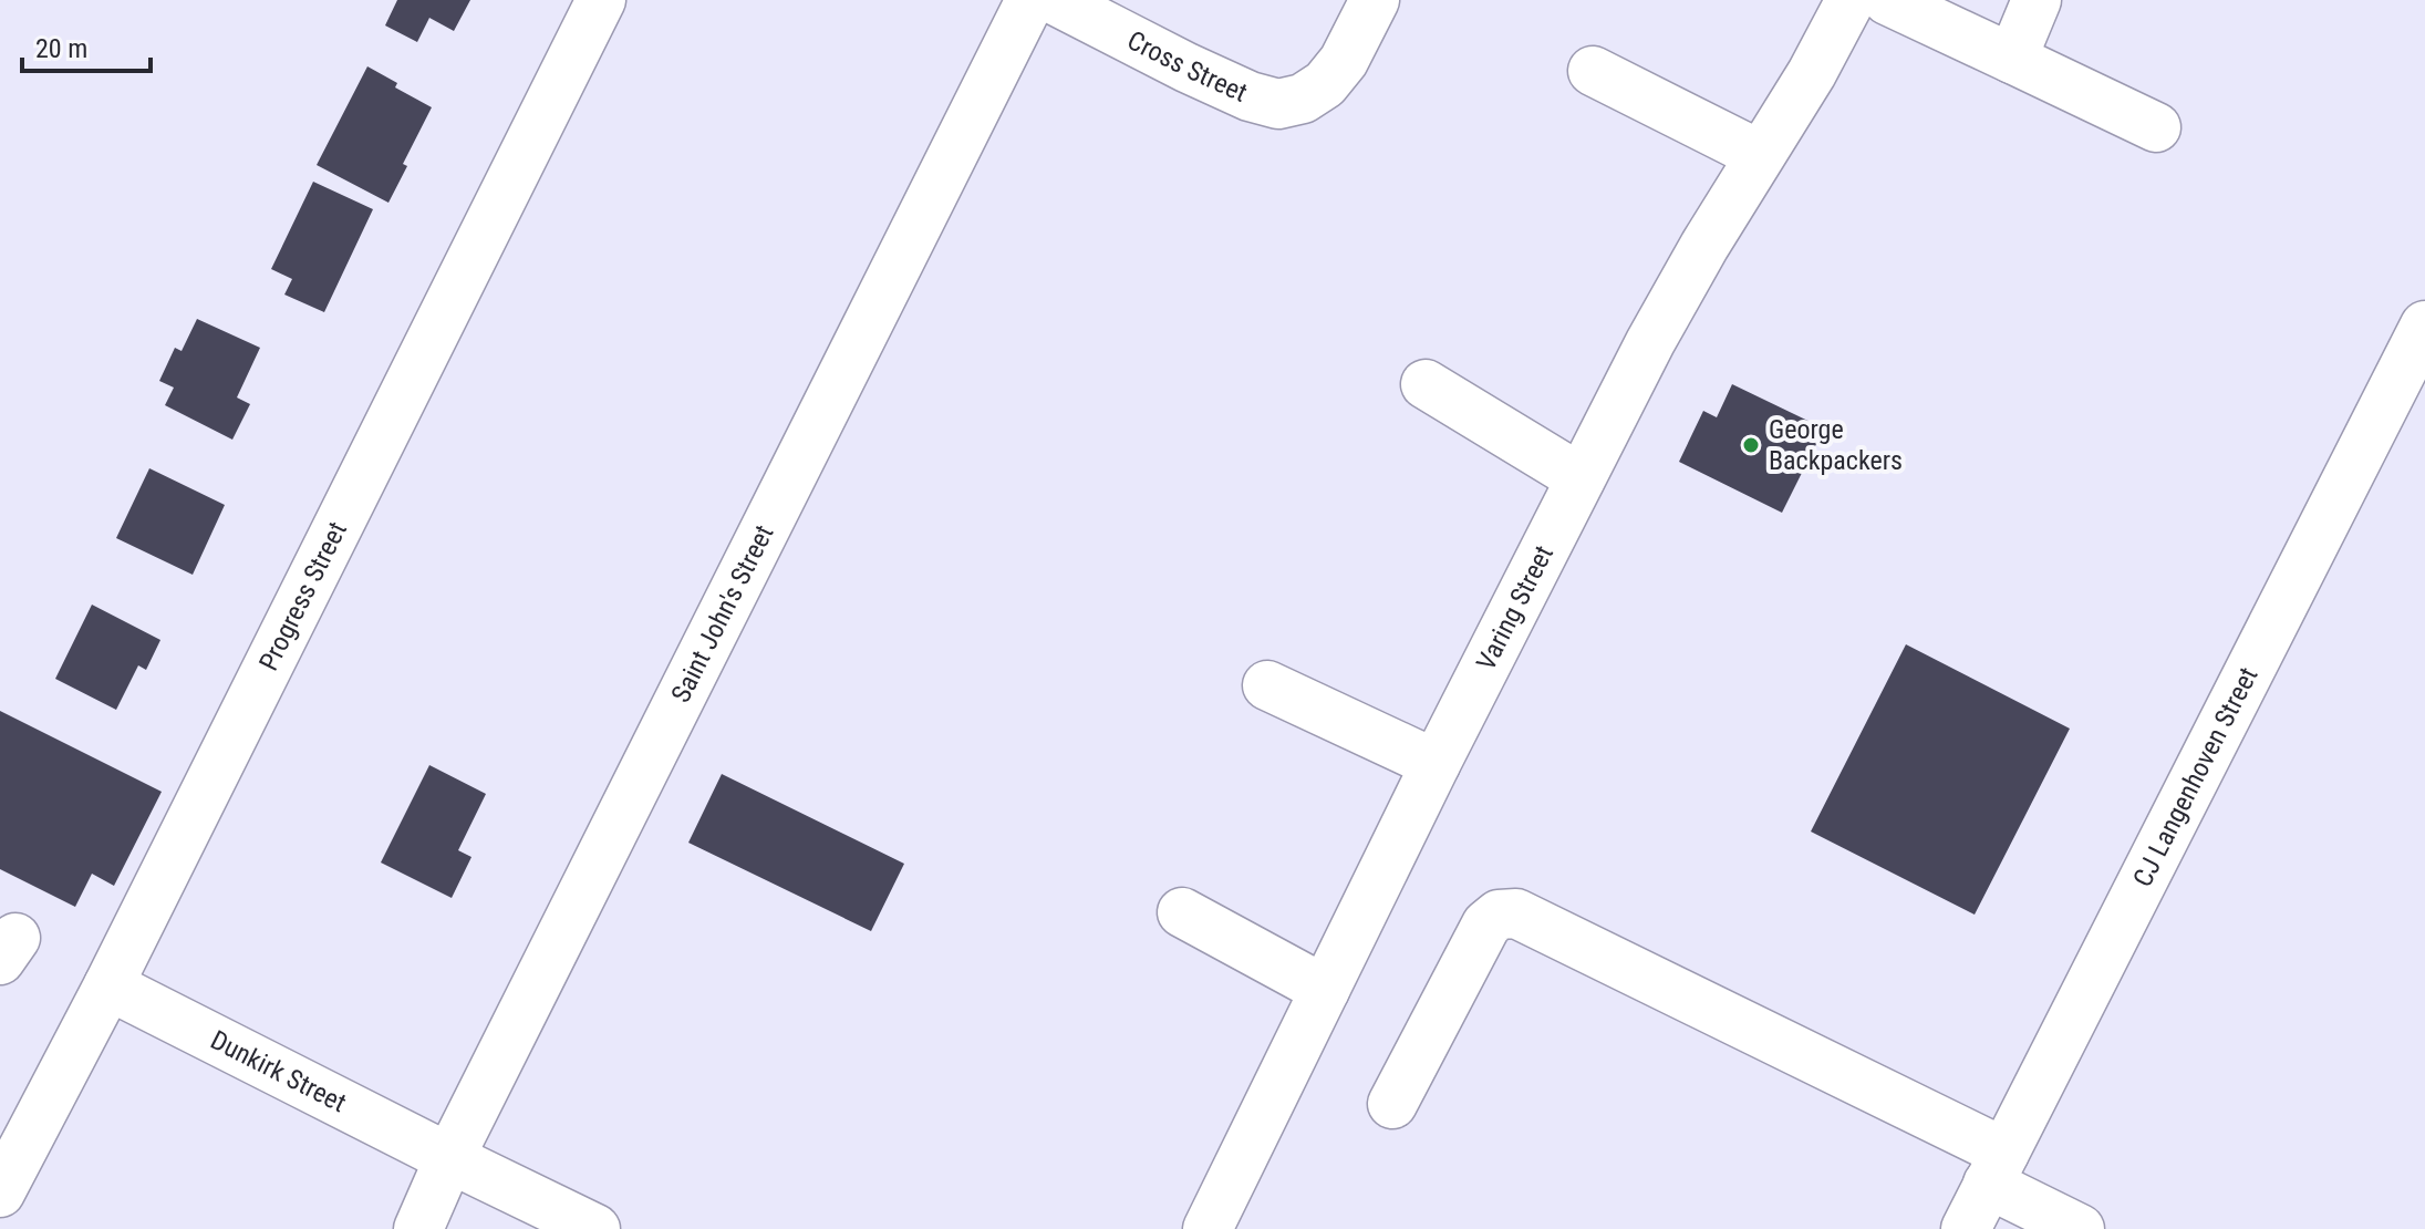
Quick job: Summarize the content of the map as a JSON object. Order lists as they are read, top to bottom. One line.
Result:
{"streets":{"street":["Cross Street","Progress Street","Varing Street","Saint John's Street","CJ Langenhoven Street","Dunkirk Street"]},"crossings":[["Progress Street","Dunkirk Street"],["Saint John's Street","Dunkirk Street"]],"places":["George Backpackers"],"scale_bar":"20 m"}
